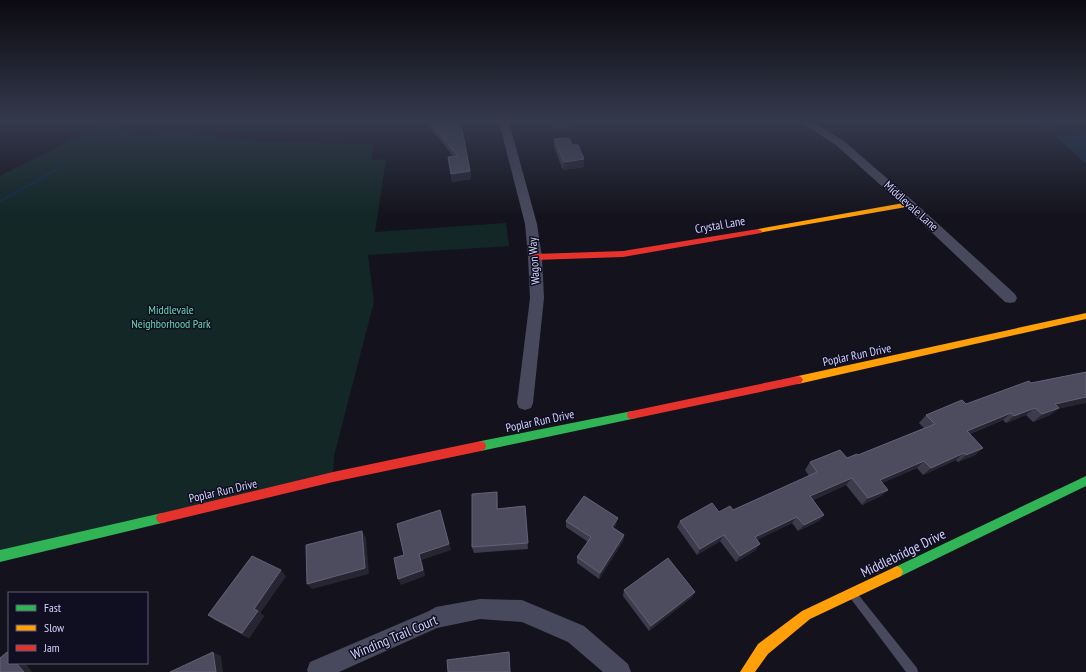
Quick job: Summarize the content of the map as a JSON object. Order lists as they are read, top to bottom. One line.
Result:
{"streets":{"street":["Middlevale Lane","Crystal Lane","Wagon Way","Poplar Run Drive","Middlebridge Drive","Winding Trail Court"]},"crossings":[["Middlevale Lane","Crystal Lane"],["Crystal Lane","Wagon Way"]],"parks":["Middlevale Neighborhood Park"],"legend":["Fast","Slow","Jam"]}
